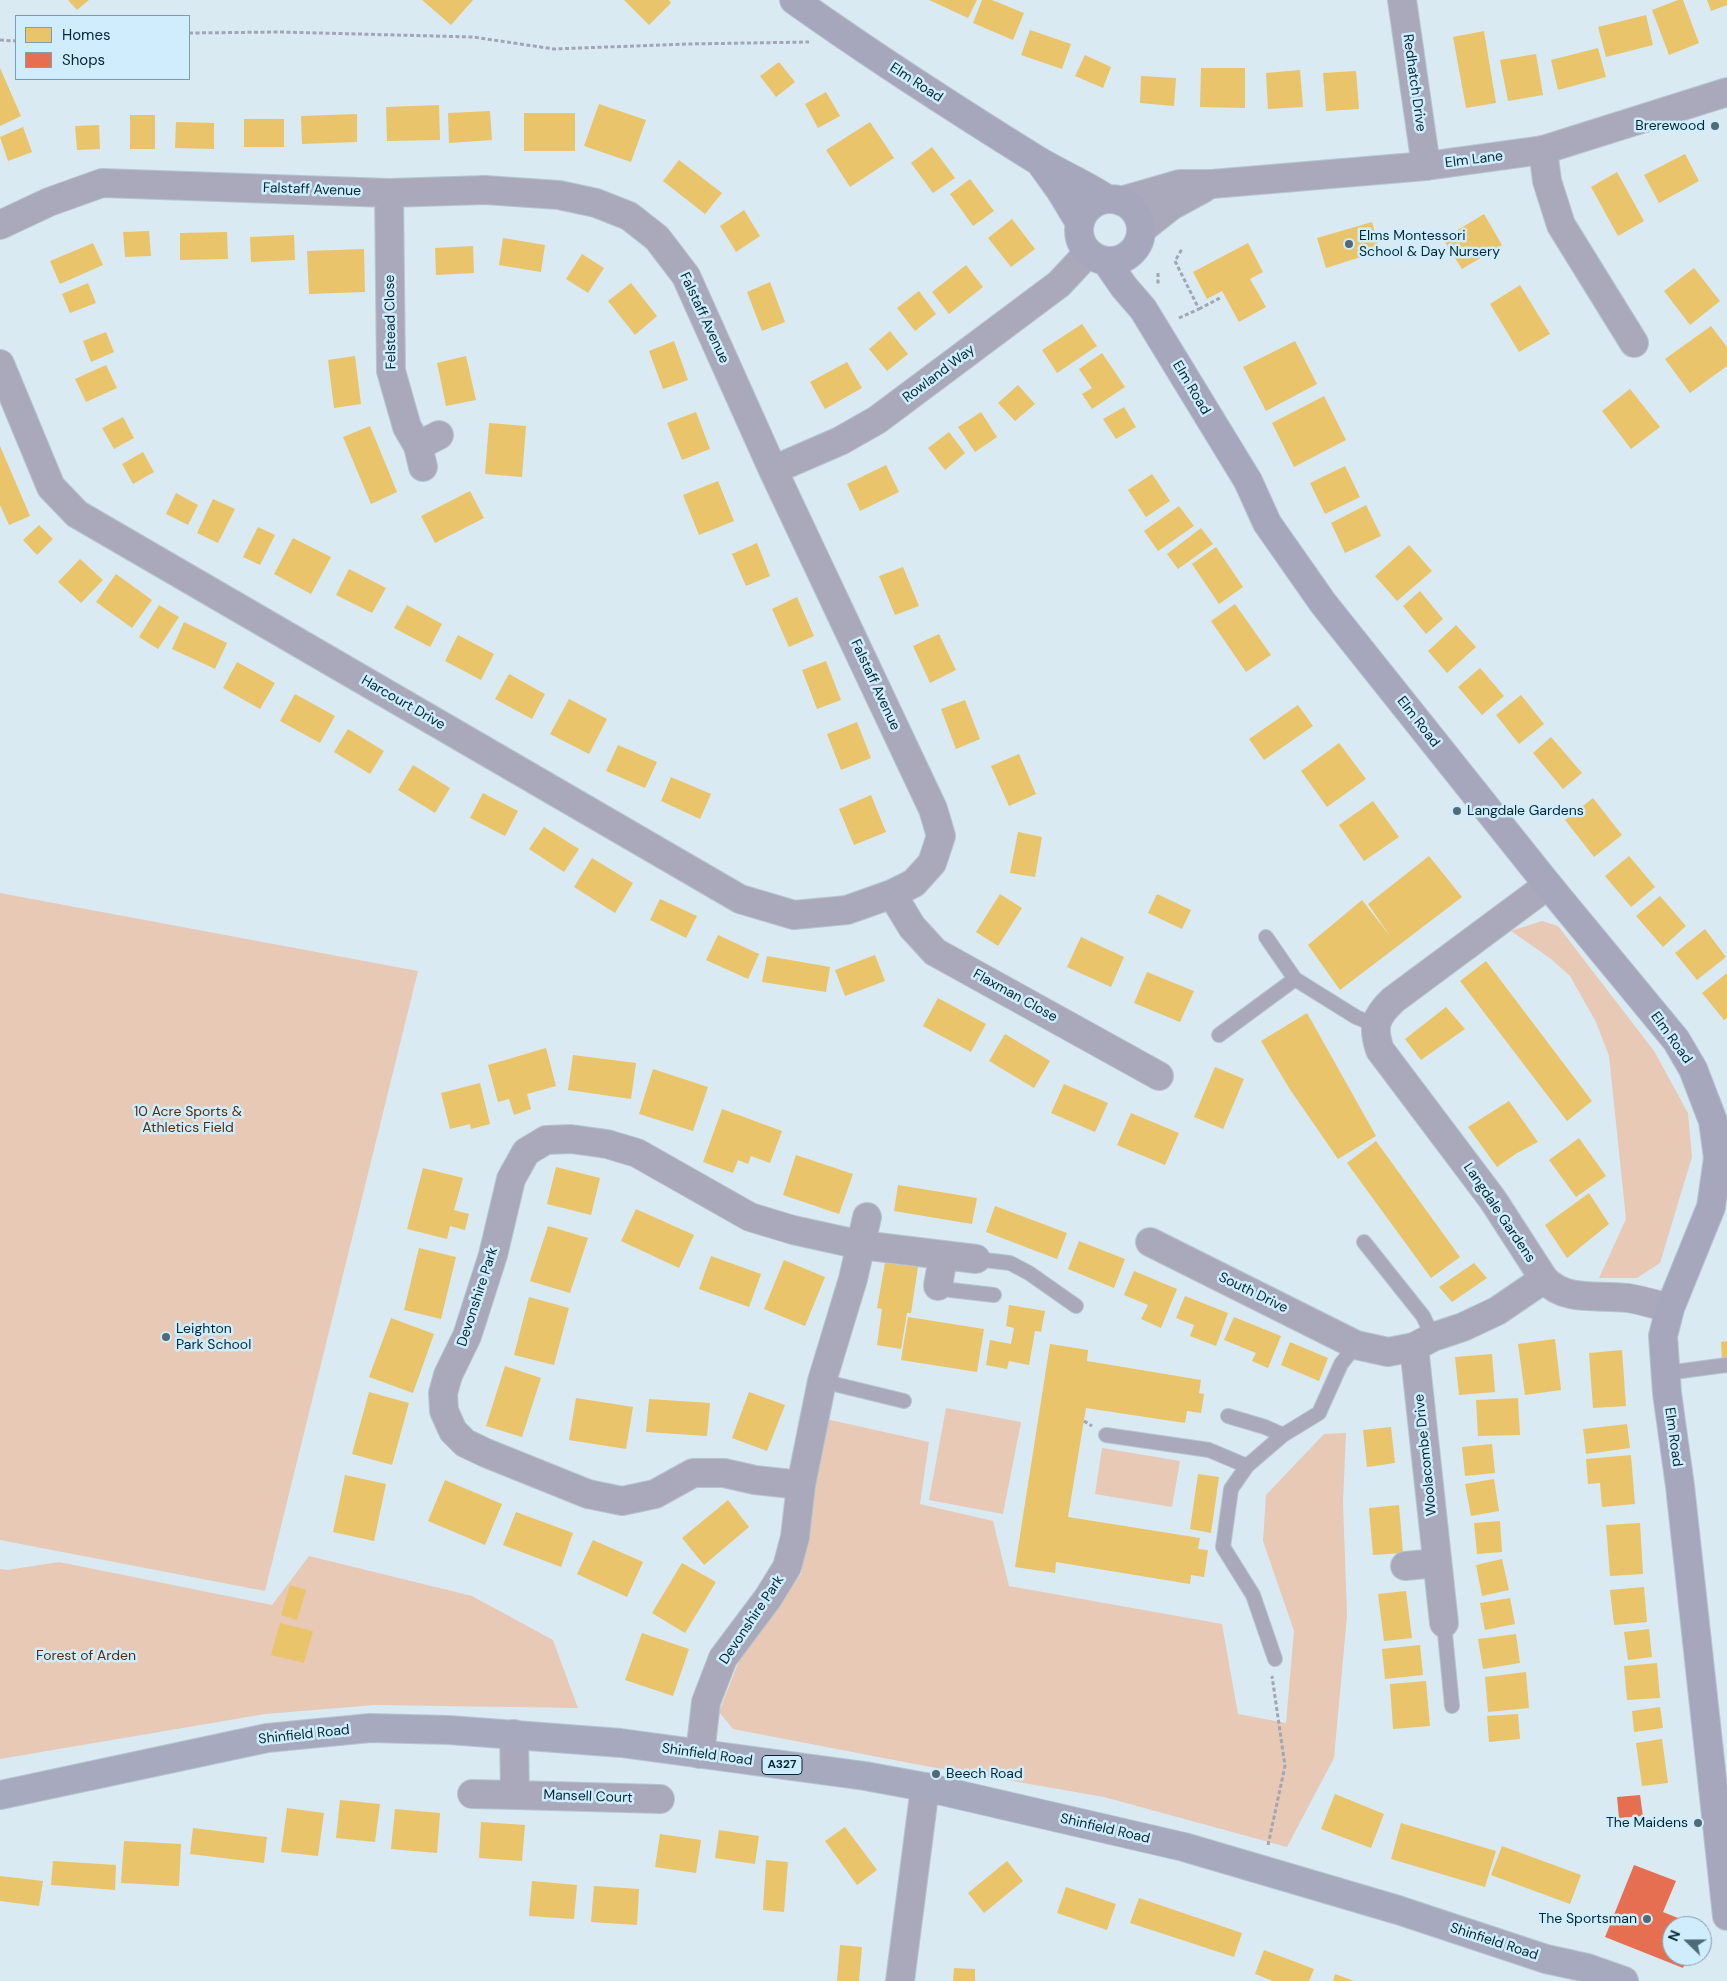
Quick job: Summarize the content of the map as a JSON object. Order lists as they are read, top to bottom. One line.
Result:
{"streets":{"main road":["Elm Road","Shinfield Road","A327"],"street":["Redhatch Drive","Elm Lane","Falstaff Avenue","Felstead Close","Rowland Way","Harcourt Drive","Flaxman Close","Langdale Gardens","South Drive","Devonshire Park","Woolacombe Drive","Mansell Court"]},"crossings":[["Elm Road","Elm Lane"],["Elm Road","Rowland Way"],["Elm Road","Langdale Gardens"],["Redhatch Drive","Elm Lane"],["Elm Lane","Rowland Way"],["Falstaff Avenue","Felstead Close"],["Falstaff Avenue","Rowland Way"],["Falstaff Avenue","Harcourt Drive"],["Falstaff Avenue","Flaxman Close"],["Harcourt Drive","Flaxman Close"],["Devonshire Park","Shinfield Road"]],"parks":["10 Acre Sports & Athletics Field","Forest of Arden"],"places":["Brerewood","Elms Montessori School & Day Nursery","Langdale Gardens","Leighton Park School","Beech Road","The Maidens","The Sportsman"],"legend":["Homes","Shops"],"north":"left"}
